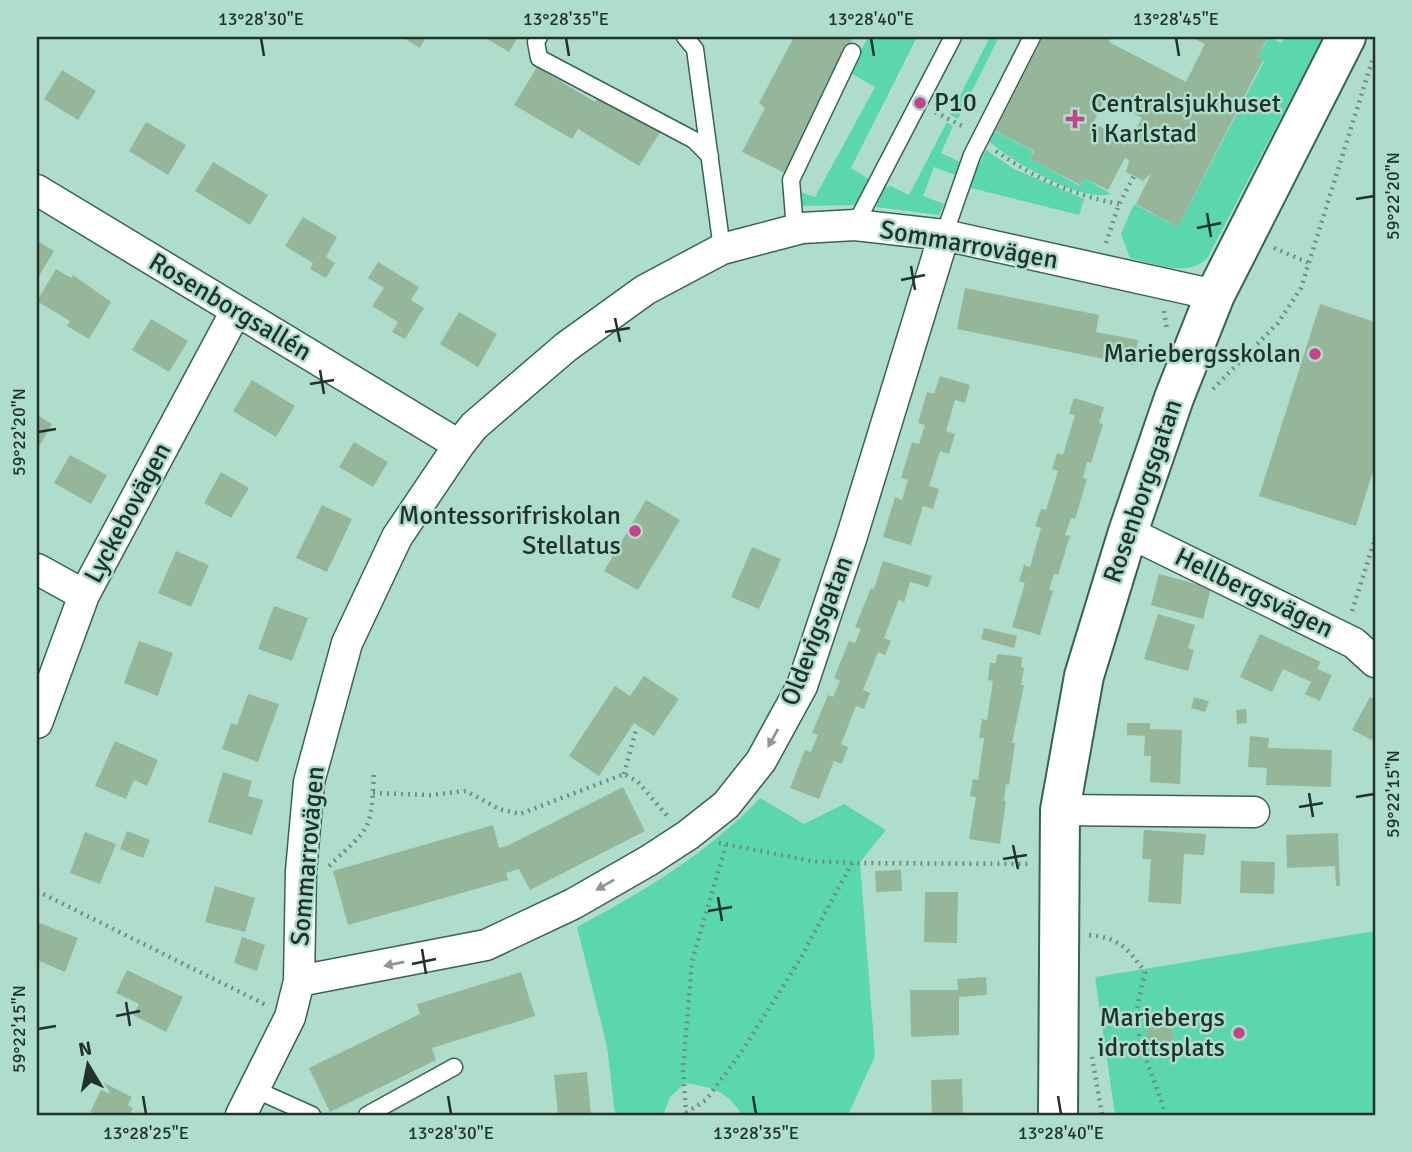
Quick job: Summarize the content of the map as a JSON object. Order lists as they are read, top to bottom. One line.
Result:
{"streets":{"street":["Sommarrovägen","Rosenborgsallén","Rosenborgsgatan","Lyckebovägen","Hellbergsvägen","Oldevigsgatan"]},"crossings":[["Sommarrovägen","Rosenborgsallén"],["Sommarrovägen","Rosenborgsgatan"],["Sommarrovägen","Oldevigsgatan"],["Rosenborgsallén","Lyckebovägen"],["Rosenborgsgatan","Hellbergsvägen"]],"one_way":["Oldevigsgatan"],"places":{"other":["P10","Mariebergsskolan","Montessorifriskolan Stellatus","Mariebergs idrottsplats"],"health":["Centralsjukhuset i Karlstad"]},"north":"top","coordinates":["13°28'30\"E","13°28'35\"E","13°28'40\"E","13°28'45\"E","59°22'20\"N","59°22'15\"N","13°28'25\"E"]}
